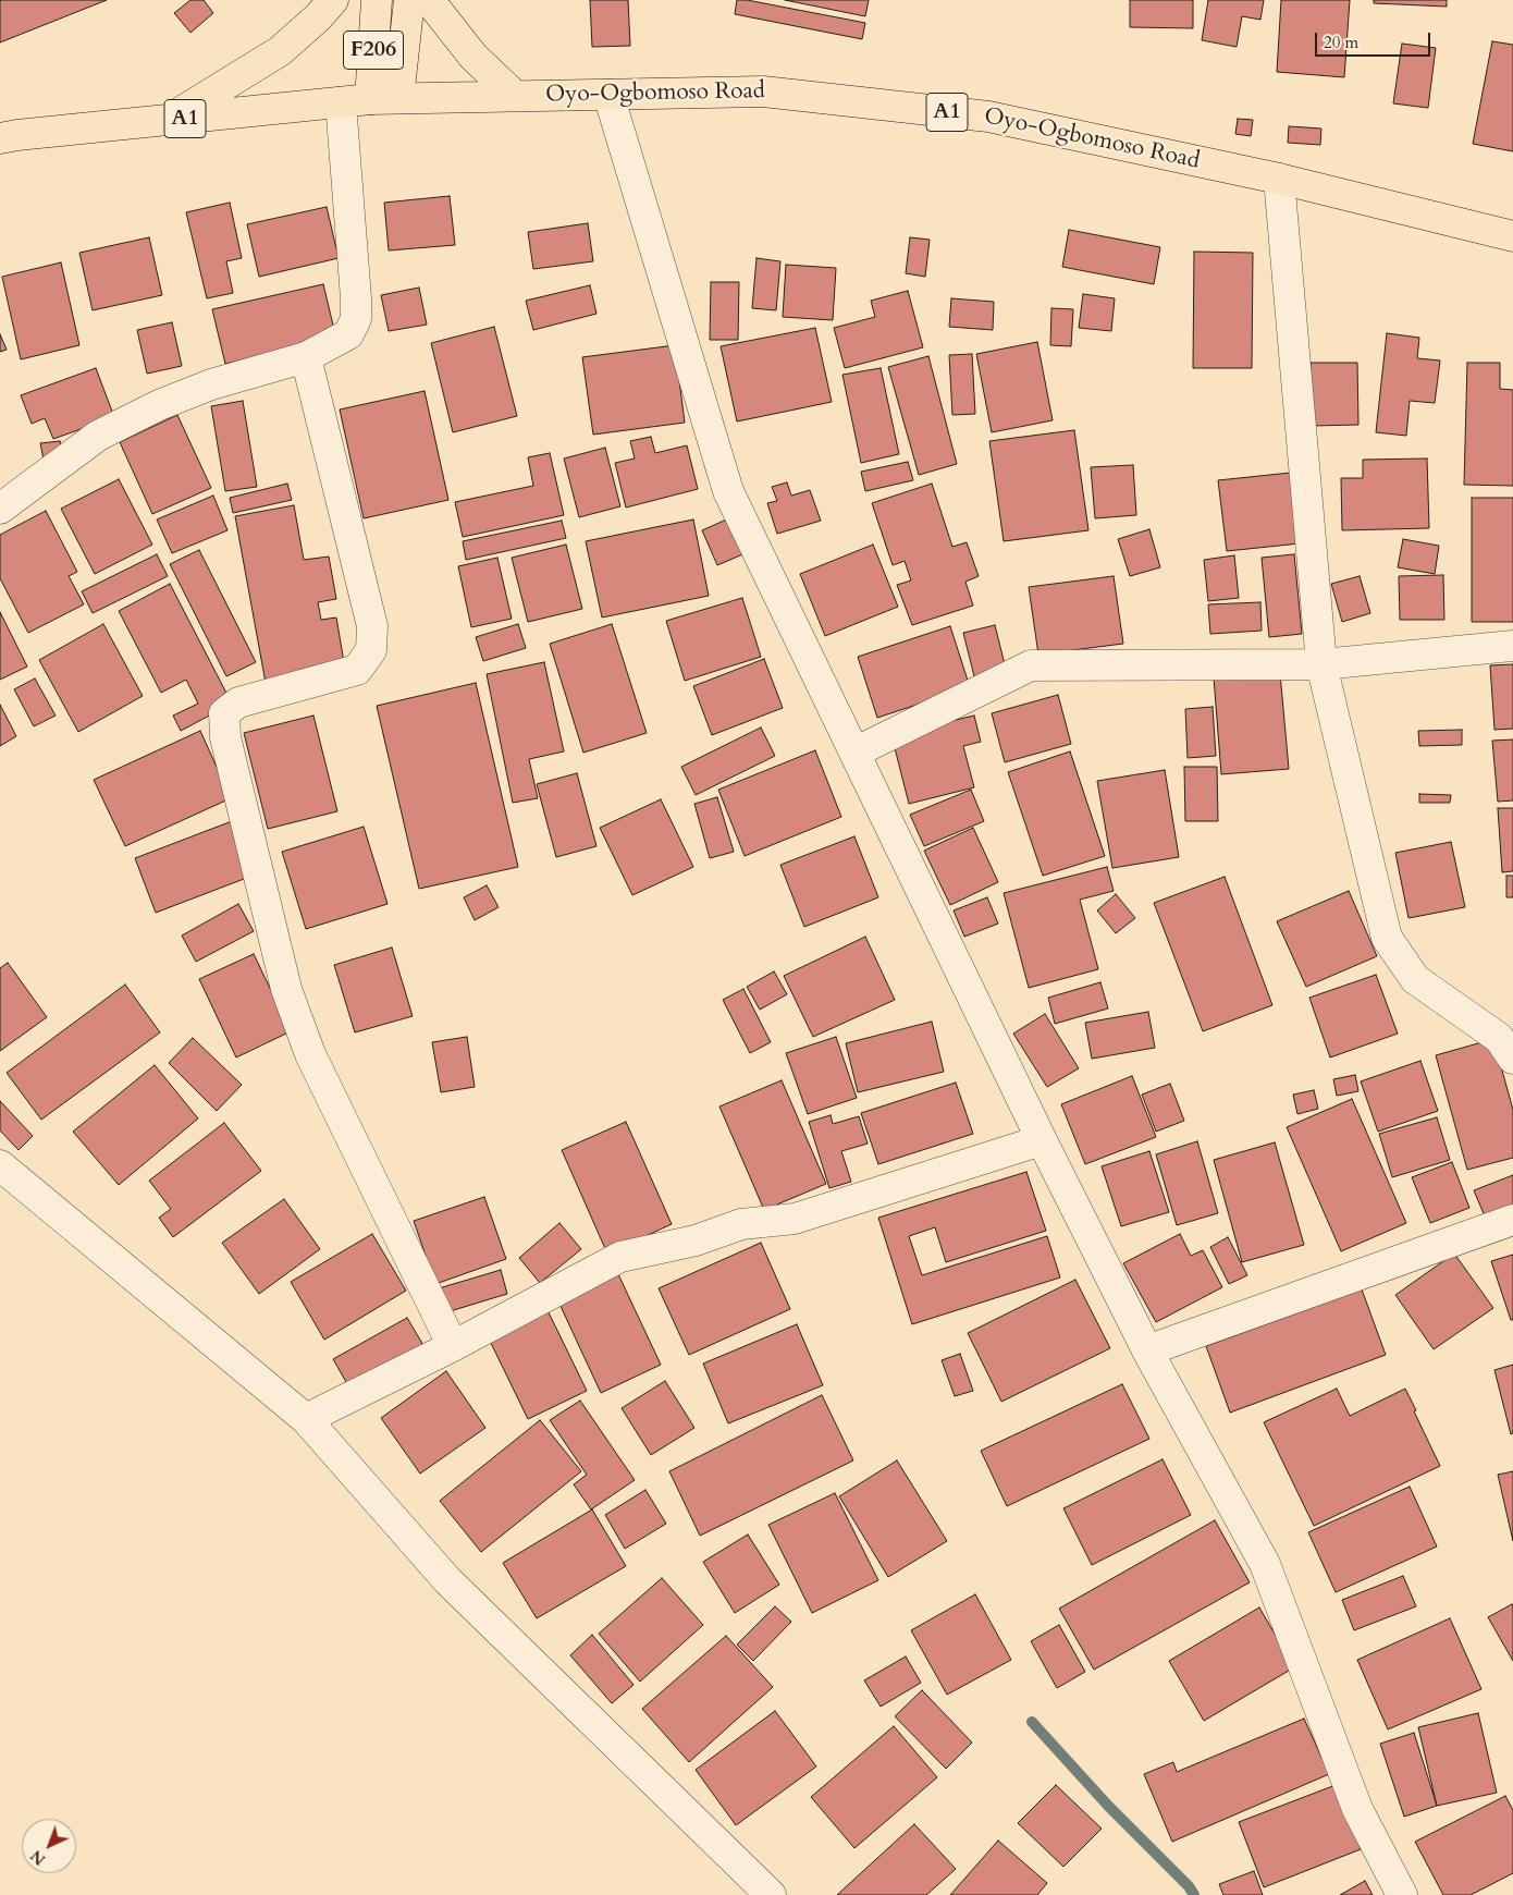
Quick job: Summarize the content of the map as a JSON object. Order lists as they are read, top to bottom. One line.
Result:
{"streets":{"main road":["F206","Oyo-Ogbomoso Road","A1"]},"crossings":[["F206","Oyo-Ogbomoso Road"],["F206","A1"],["Oyo-Ogbomoso Road","A1"]],"scale_bar":"20 m","north":"bottom left"}
